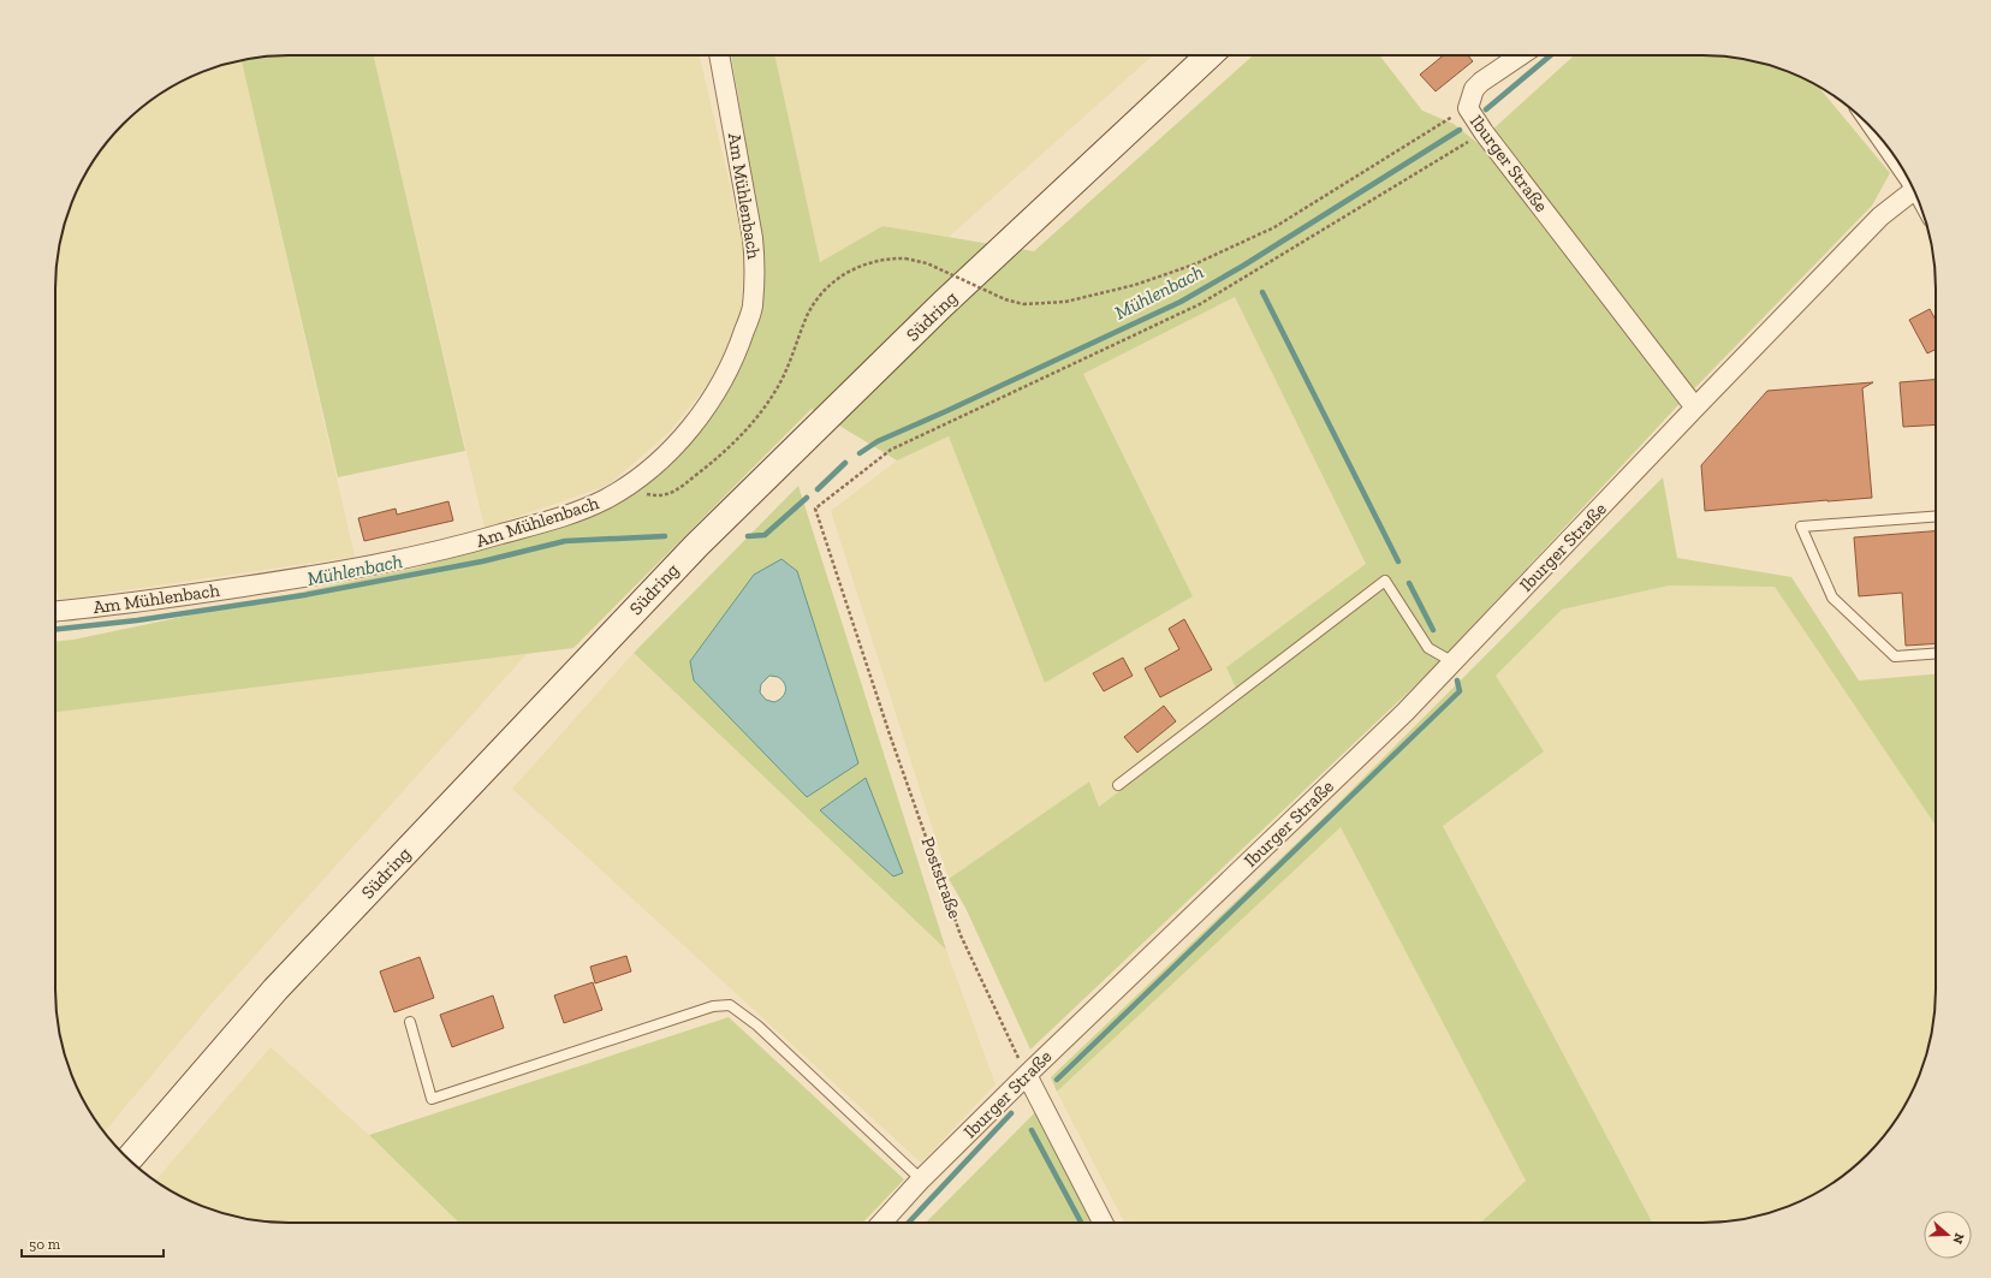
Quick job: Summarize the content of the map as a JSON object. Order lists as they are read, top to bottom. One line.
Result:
{"streets":{"main road":["Südring"],"street":["Iburger Straße","Am Mühlenbach"],"path":["Poststraße"]},"crossings":[["Iburger Straße","Poststraße"]],"water":["Mühlenbach"],"scale_bar":"50 m","north":"right"}
